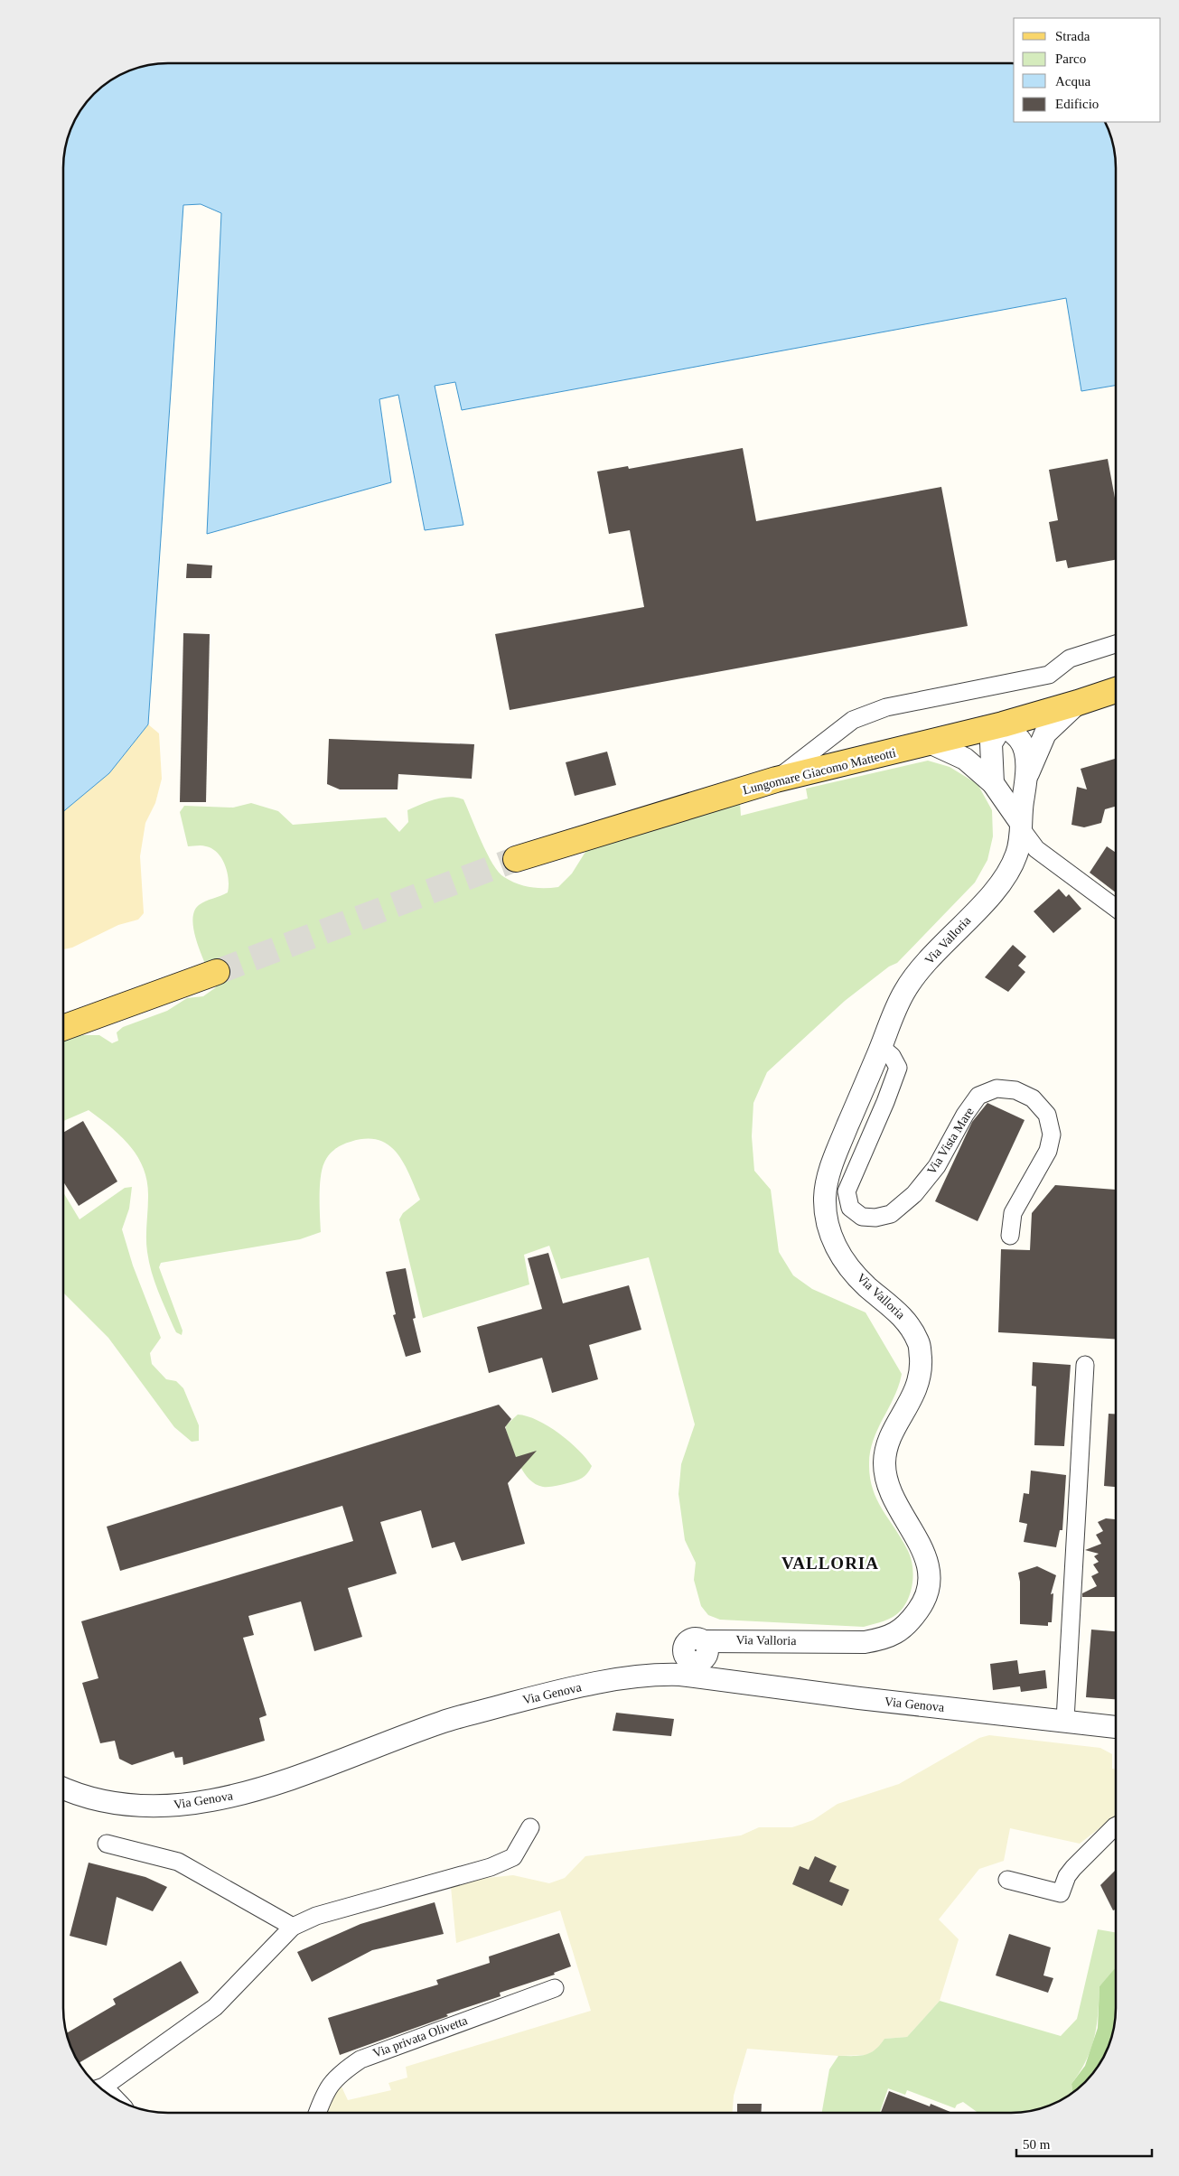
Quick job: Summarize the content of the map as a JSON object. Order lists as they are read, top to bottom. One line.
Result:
{"streets":{"main road":["Lungomare Giacomo Matteotti"],"street":["Via Valloria","Via Vista Mare","Via Genova","Via privata Olivetta"]},"crossings":[["Via Valloria","Via Vista Mare"],["Via Valloria","Via Genova"]],"districts":["VALLORIA"],"legend":["Strada","Parco","Acqua","Edificio"],"scale_bar":"50 m"}
